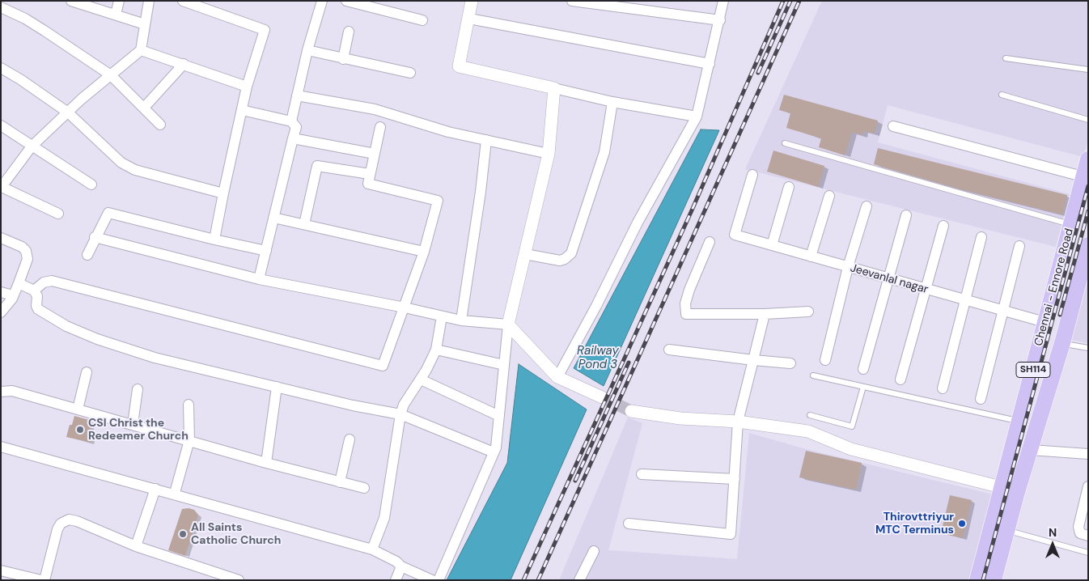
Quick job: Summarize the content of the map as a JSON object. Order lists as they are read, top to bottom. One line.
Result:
{"streets":{"main road":["Chennai - Ennore Road","SH114"],"street":["Jeevanlal nagar"]},"crossings":[["Jeevanlal nagar","Chennai - Ennore Road"]],"water":["Railway Pond 3"],"places":["CSI Christ the Redeemer Church","Thirovttriyur MTC Terminus","All Saints Catholic Church"],"north":"top"}
